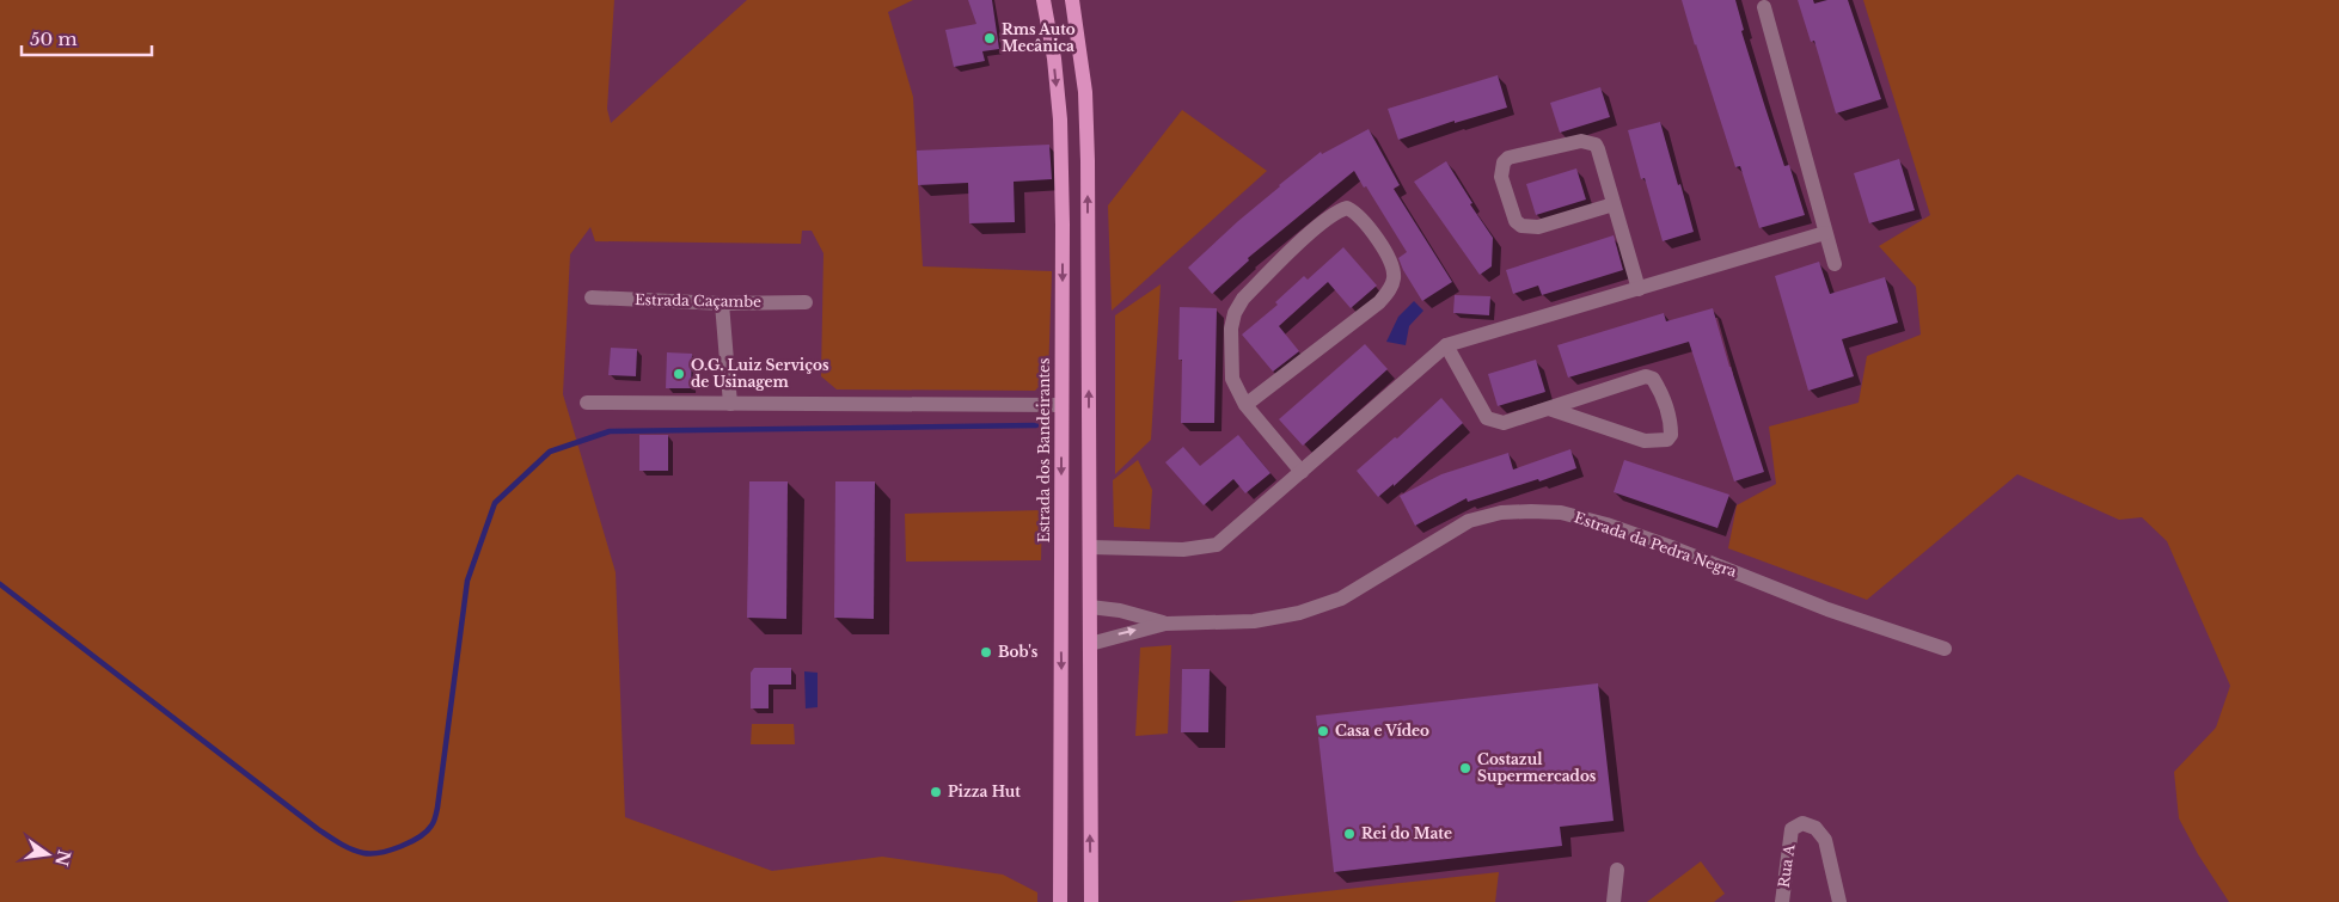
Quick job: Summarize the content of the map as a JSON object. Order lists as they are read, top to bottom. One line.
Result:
{"streets":{"main road":["Estrada dos Bandeirantes"],"street":["Estrada Caçambe","Estrada da Pedra Negra","Rua A"]},"places":["Rms Auto Mecânica","O.G. Luiz Serviços de Usinagem","Bob's","Casa e Vídeo","Costazul Supermercados","Pizza Hut","Rei do Mate"],"scale_bar":"50 m","north":"right"}
